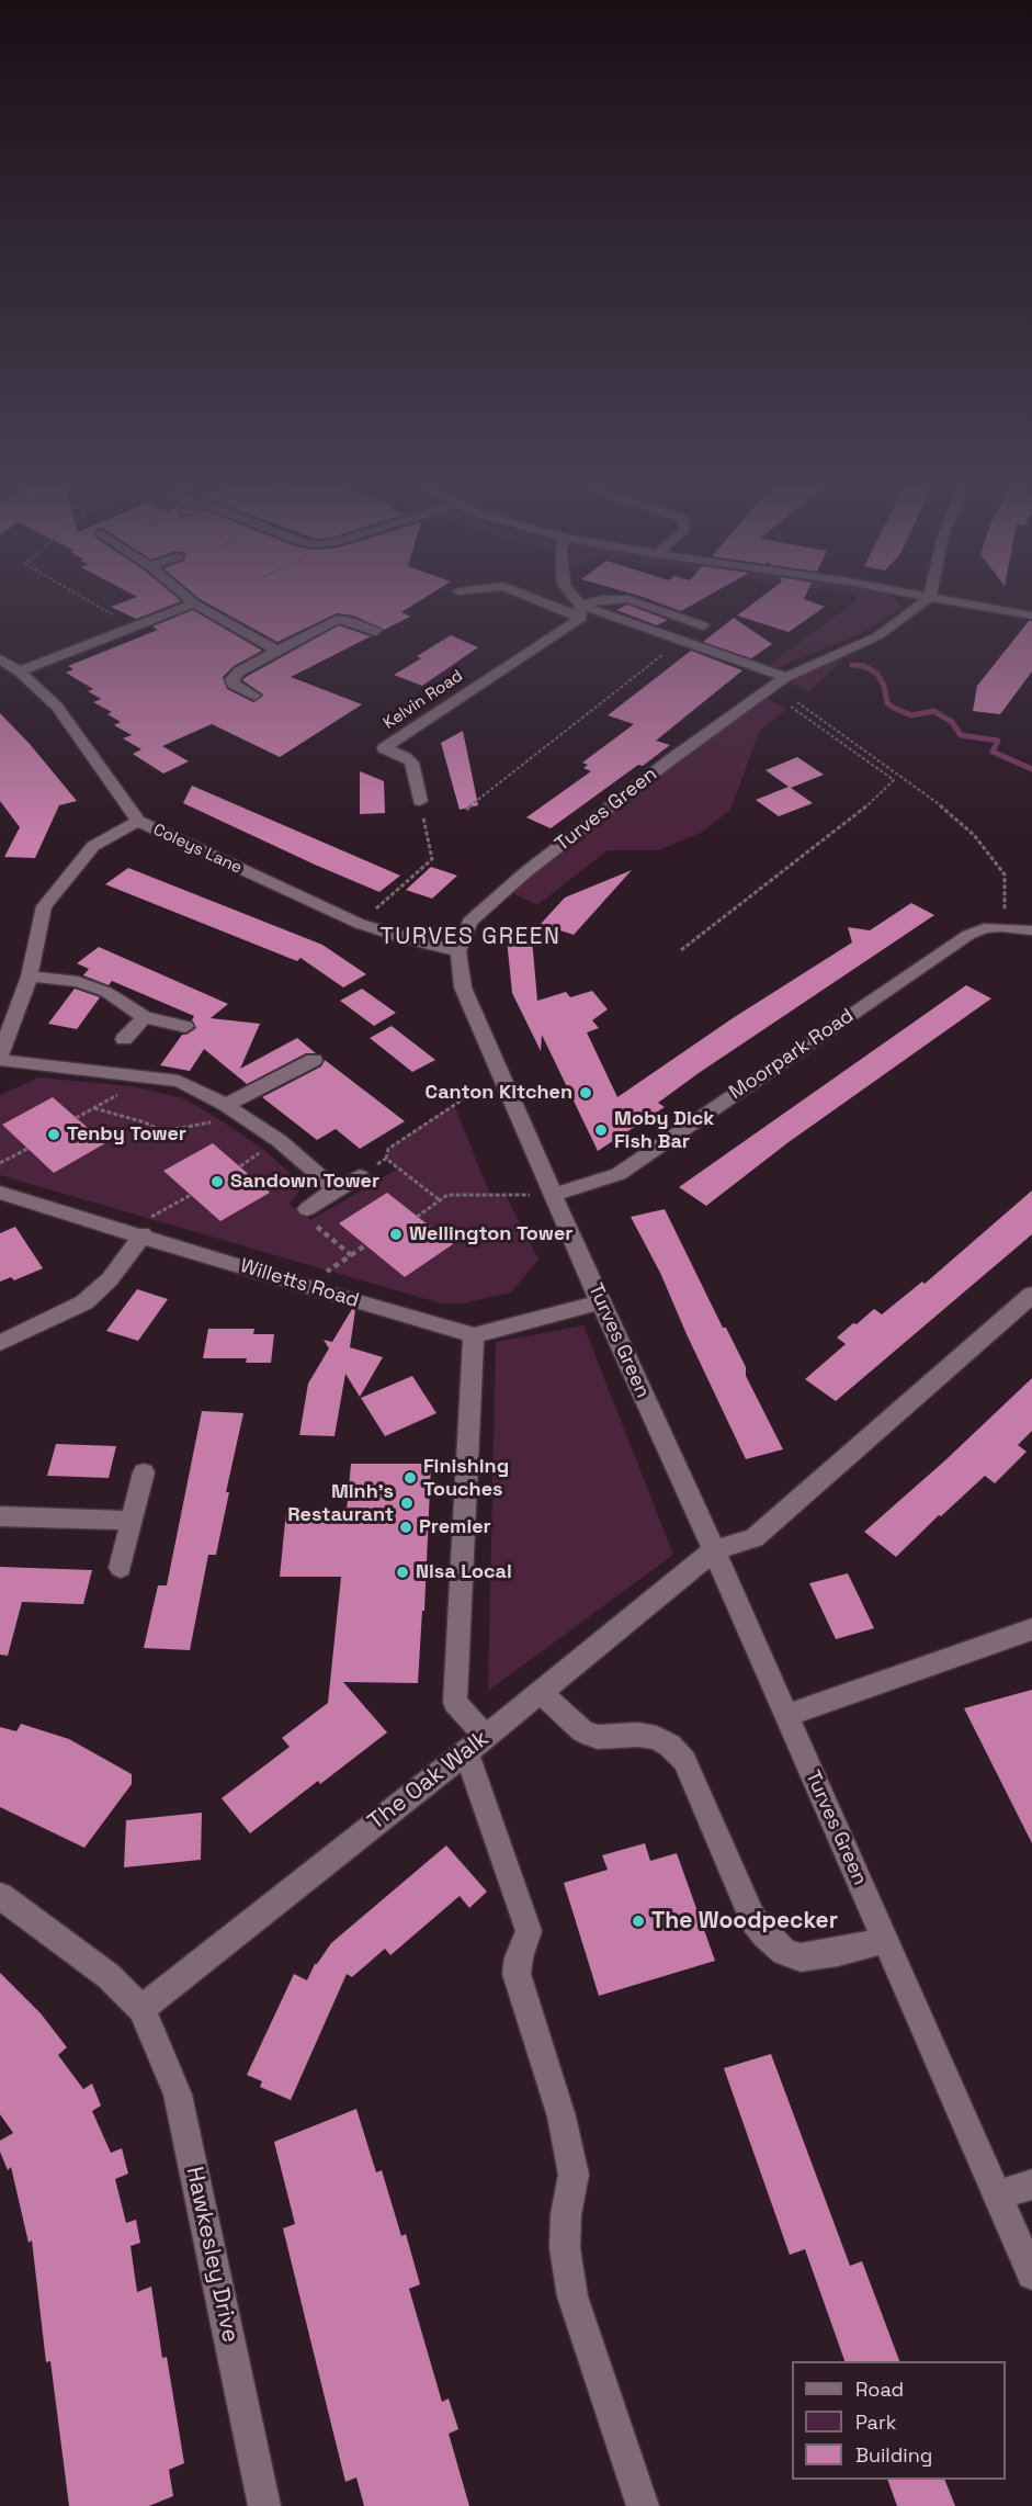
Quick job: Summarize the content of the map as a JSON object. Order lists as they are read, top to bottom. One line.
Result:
{"streets":{"street":["Kelvin Road","Turves Green","Coleys Lane","Moorpark Road","Willetts Road","The Oak Walk","Hawkesley Drive"]},"crossings":[["Turves Green","Coleys Lane"],["Turves Green","Moorpark Road"],["Turves Green","The Oak Walk"],["The Oak Walk","Hawkesley Drive"]],"districts":["TURVES GREEN"],"places":["Canton Kitchen","Moby Dick Fish Bar","Tenby Tower","Sandown Tower","Wellington Tower","Finishing Touches","Minh's Restaurant","Premier","Nisa Local","The Woodpecker"],"legend":["Road","Park","Building"]}
